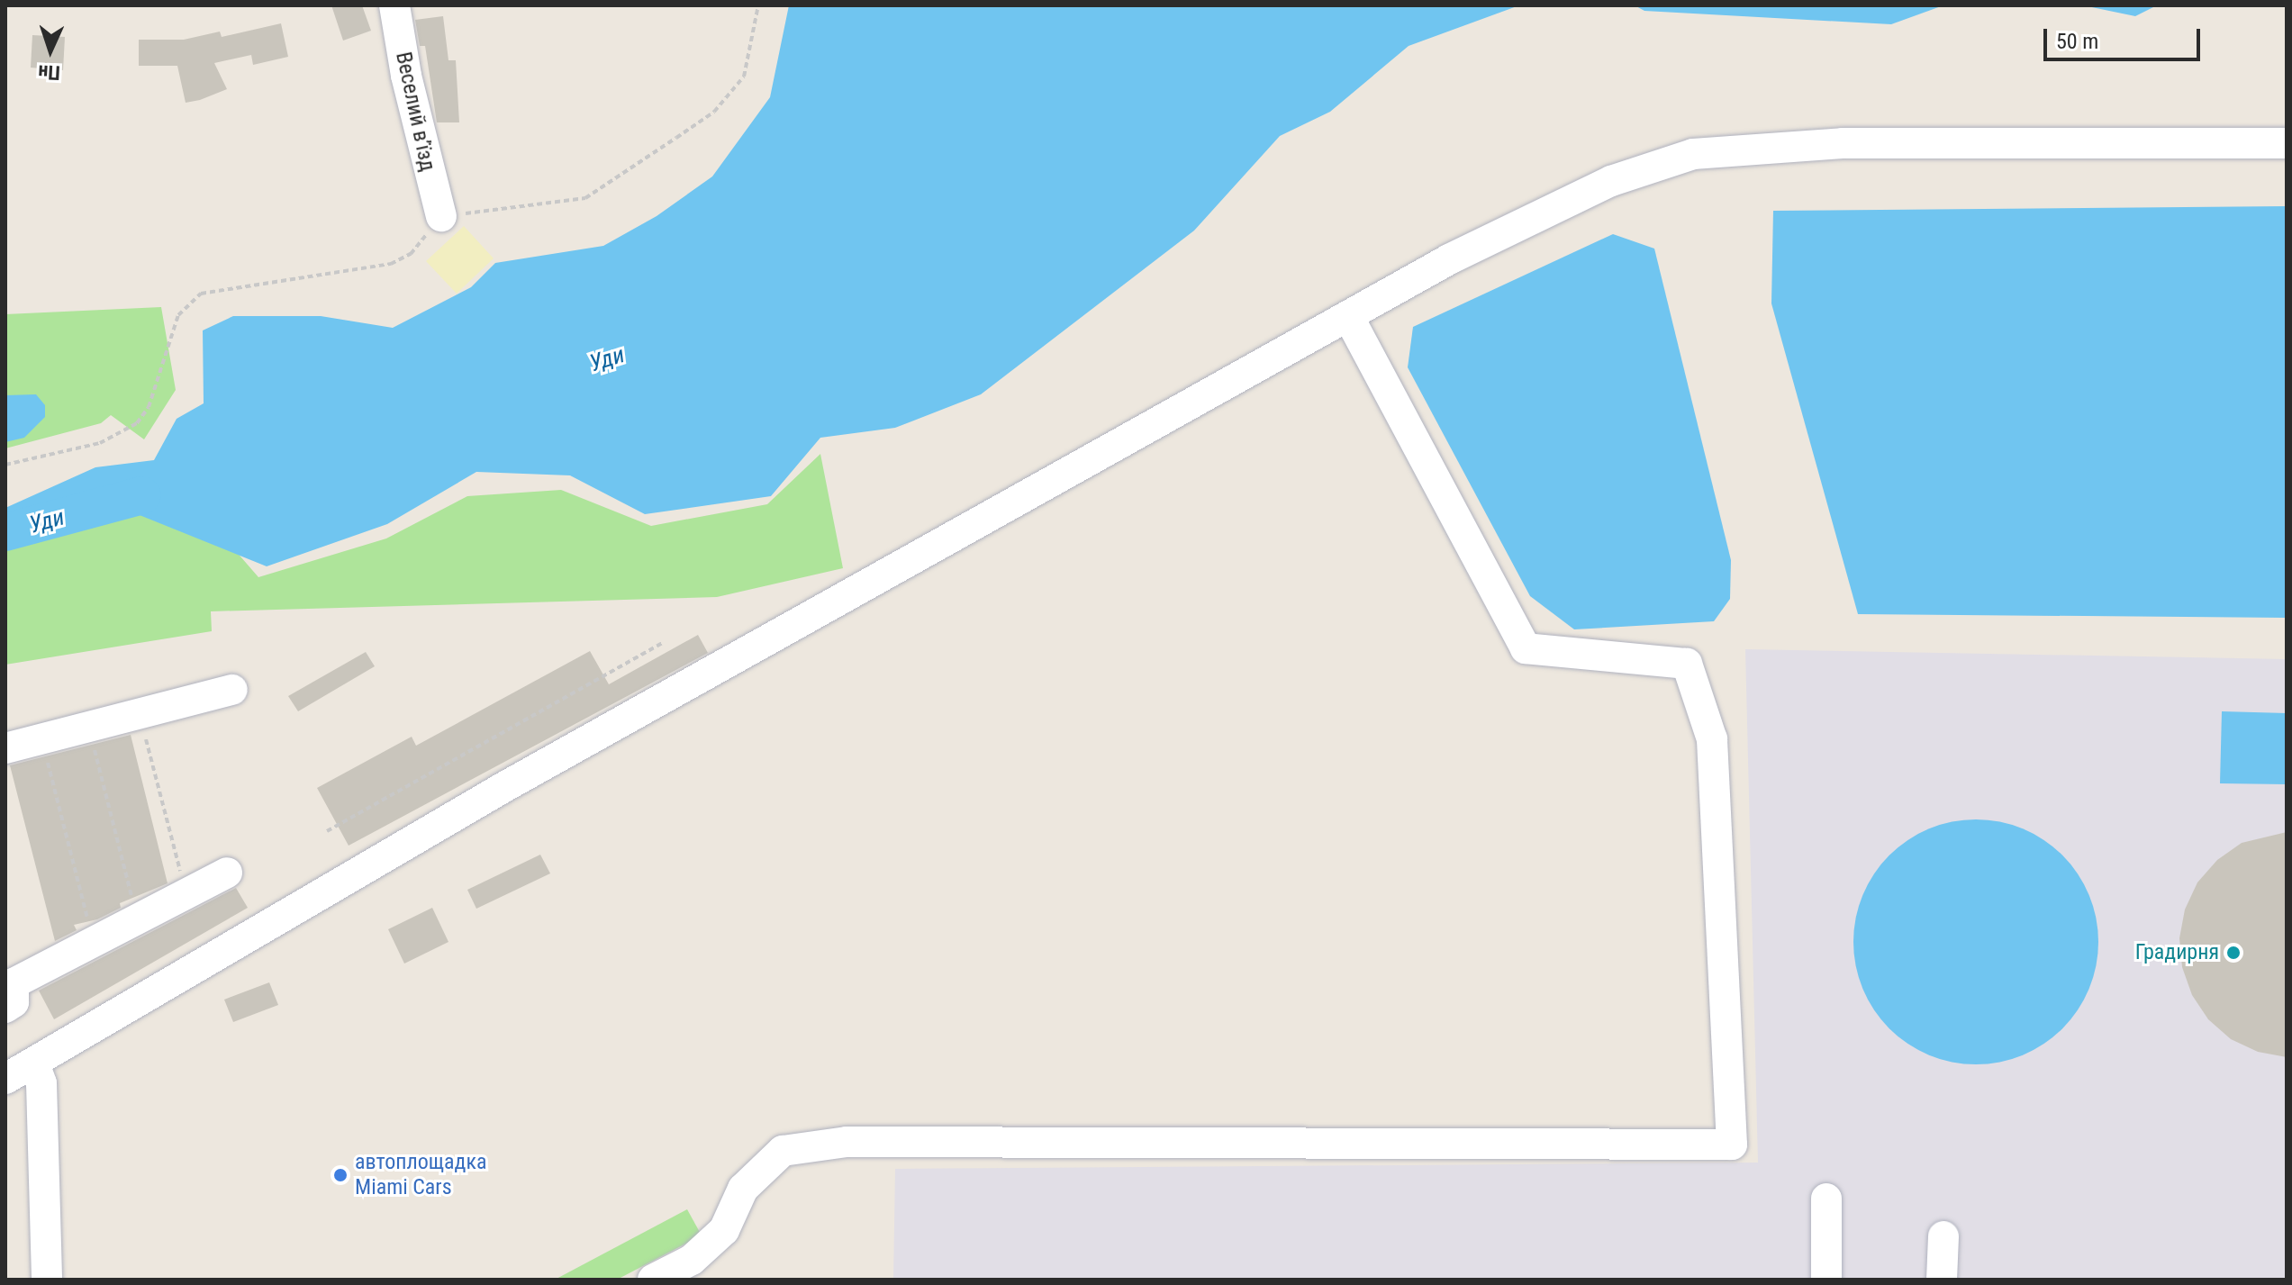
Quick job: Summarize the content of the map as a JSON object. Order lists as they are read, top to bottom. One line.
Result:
{"streets":{"street":["Веселий в’їзд"]},"water":["Уди"],"places":["Градирня","автоплощадка Miami Cars"],"scale_bar":"50 m","north":"bottom"}
